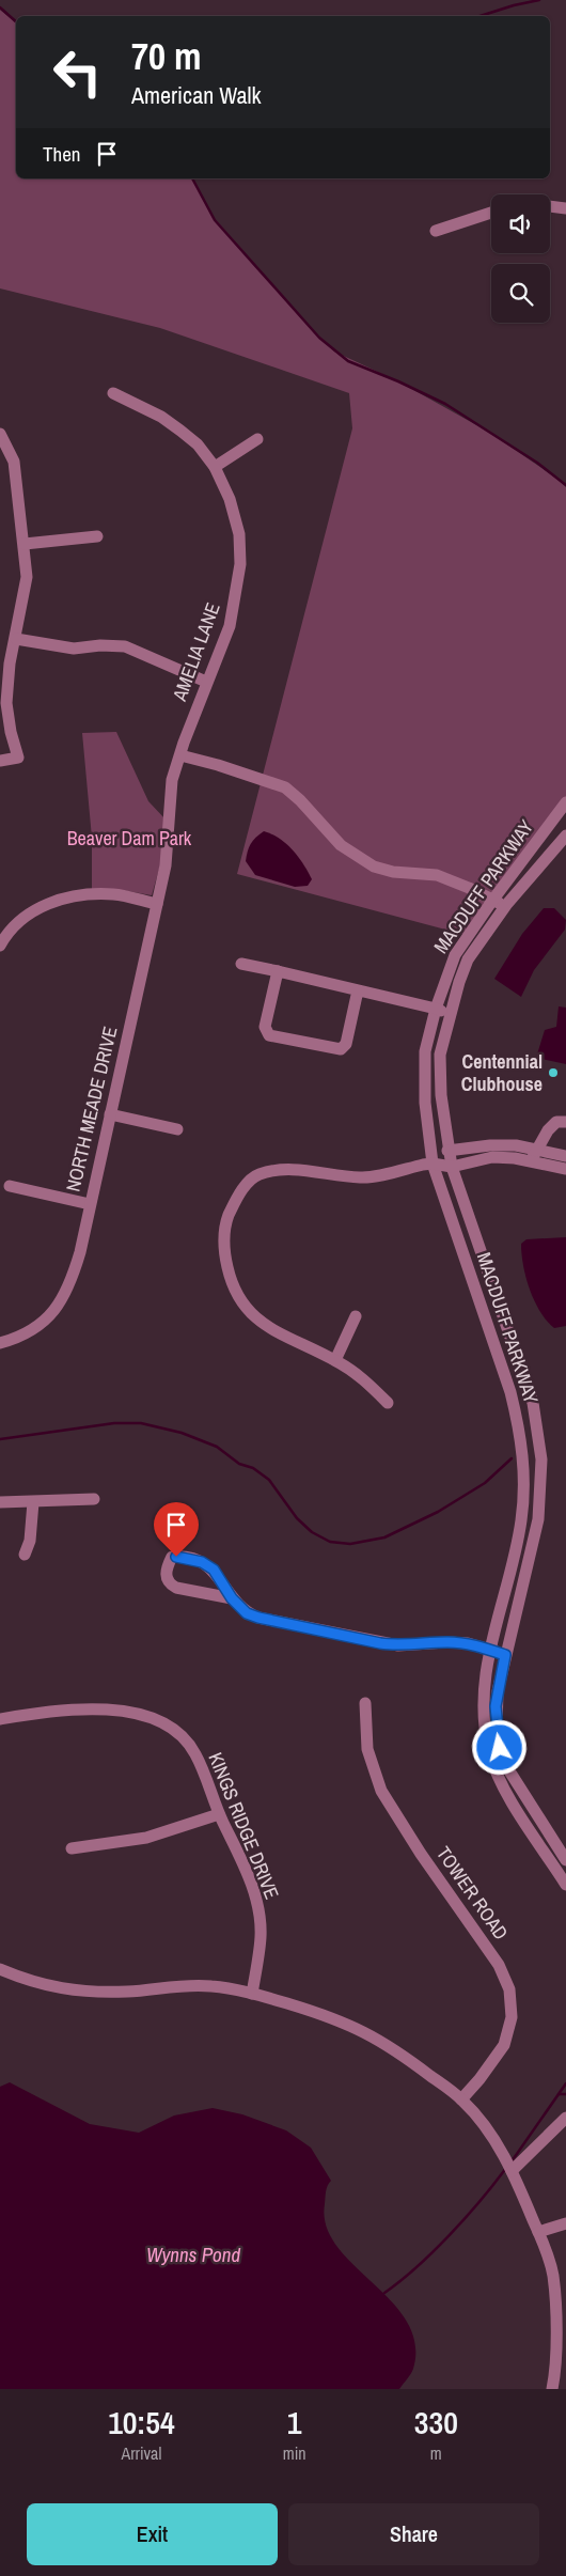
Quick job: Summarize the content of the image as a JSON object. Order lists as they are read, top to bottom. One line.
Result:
{"streets":{"street":["AMELIA LANE","MACDUFF PARKWAY","NORTH MEADE DRIVE","KINGS RIDGE DRIVE","TOWER ROAD"]},"crossings":[["AMELIA LANE","NORTH MEADE DRIVE"]],"water":["Wynns Pond"],"parks":["Beaver Dam Park"],"places":["Centennial Clubhouse"],"page":{"turn":["70 m","American Walk"],"then":"Then","eta":["10:54","Arrival","1","min","330","m"],"buttons":["Exit","Share"]}}
